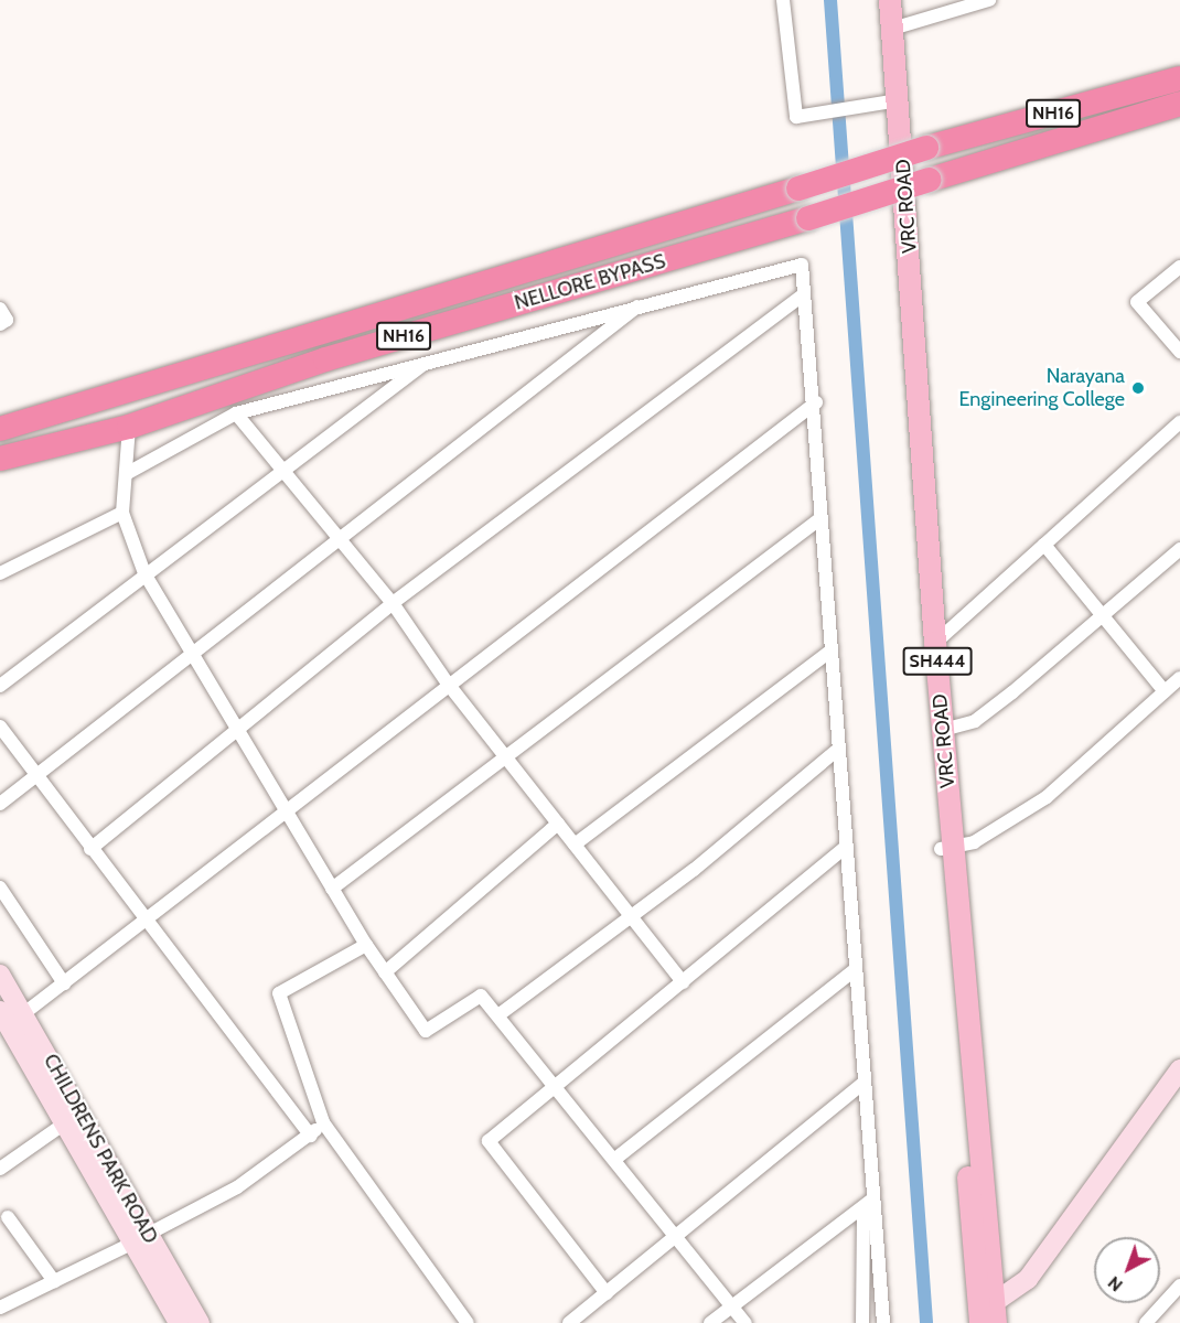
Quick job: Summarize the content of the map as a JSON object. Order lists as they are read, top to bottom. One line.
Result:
{"streets":{"highway":["NH16","NELLORE BYPASS"],"main road":["VRC ROAD","SH444"],"street":["CHILDRENS PARK ROAD"]},"crossings":[["VRC ROAD","SH444"]],"places":["Narayana Engineering College"],"north":"bottom left"}
